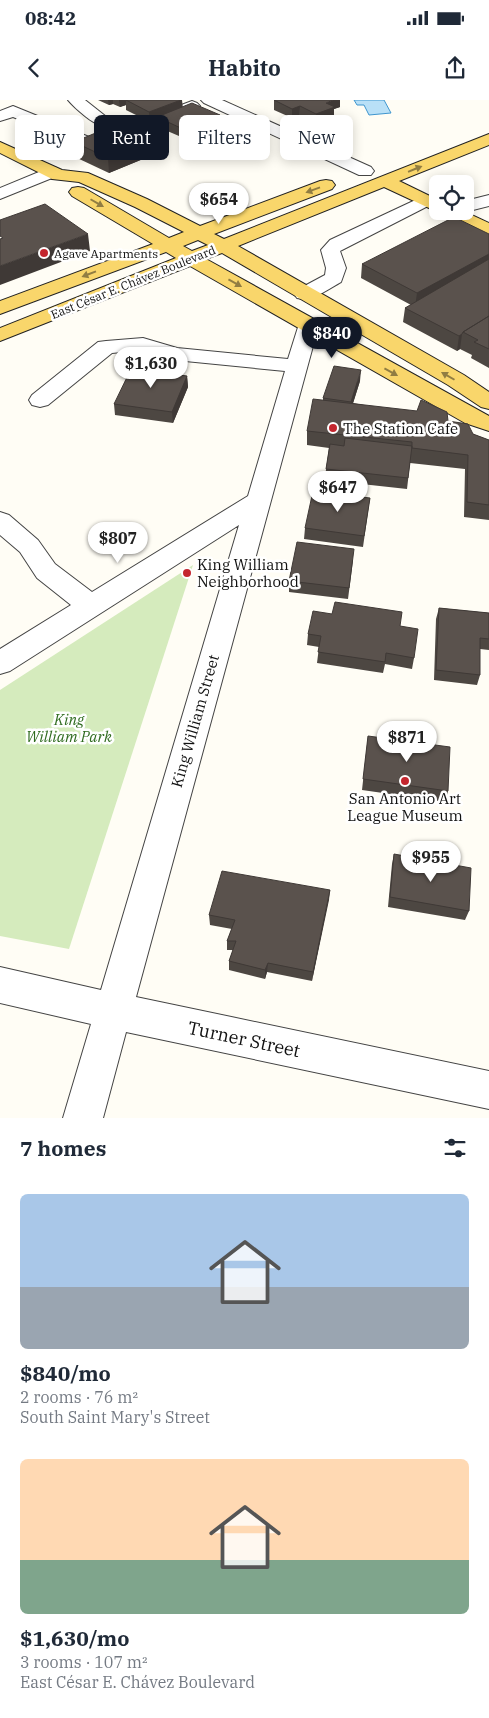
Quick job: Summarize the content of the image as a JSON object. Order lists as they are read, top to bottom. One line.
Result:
{"streets":{"main road":["East César E. Chávez Boulevard"],"street":["King William Street","Turner Street"]},"crossings":[["King William Street","Turner Street"]],"parks":["King William Park"],"places":["Agave Apartments","The Station Cafe","King William Neighborhood","San Antonio Art League Museum"],"page":{"status":"08:42","header":"Habito","chip":["Buy","Rent","Filters","New"],"price":["$654","$840","$1,630","$647","$807","$871","$955"],"heading":"7 homes","list":[{"name":"$840/mo","note":"2 rooms · 76 m² · South Saint Mary's Street"},{"name":"$1,630/mo","note":"3 rooms · 107 m² · East César E. Chávez Boulevard"}]}}
